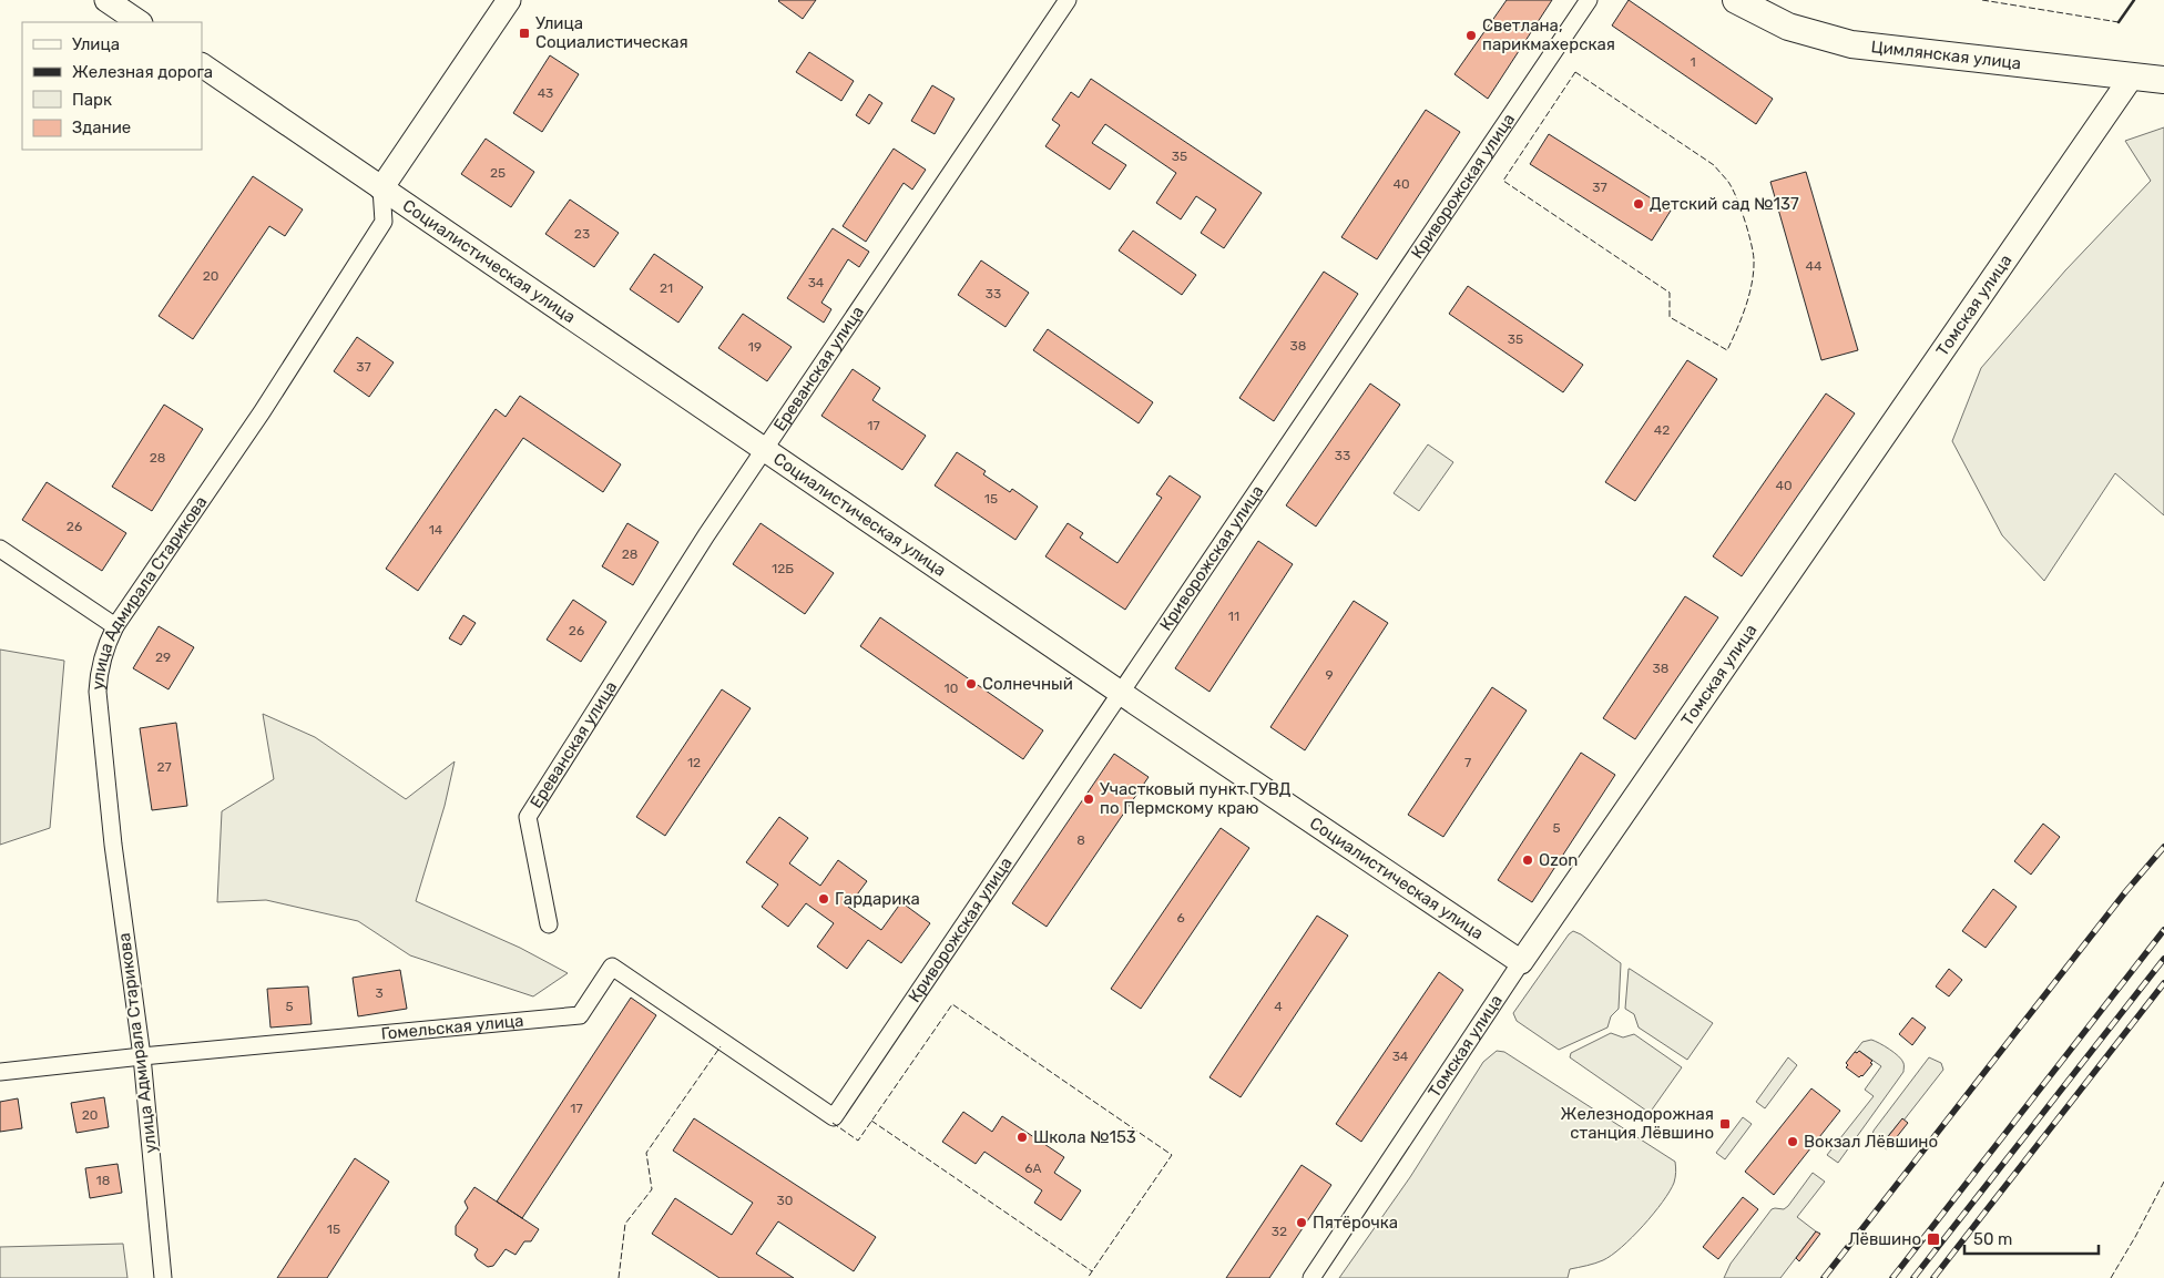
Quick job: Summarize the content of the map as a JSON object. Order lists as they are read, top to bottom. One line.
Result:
{"streets":{"main road":["Цимлянская улица"],"street":["Криворожская улица","Социалистическая улица","Томская улица","Ереванская улица","улица Адмирала Старикова","Гомельская улица"]},"crossings":[["Цимлянская улица","Томская улица"],["Криворожская улица","Социалистическая улица"],["Криворожская улица","Гомельская улица"],["Социалистическая улица","Томская улица"],["Социалистическая улица","Ереванская улица"],["Социалистическая улица","улица Адмирала Старикова"],["улица Адмирала Старикова","Гомельская улица"]],"places":{"transit":["Улица Социалистическая","Железнодорожная станция Лёвшино","Лёвшино"],"other":["Светлана, парикмахерская","Детский сад №137","Солнечный","Участковый пункт ГУВД по Пермскому краю","Ozon","Гардарика","Школа №153","Вокзал Лёвшино","Пятёрочка"]},"house_numbers":["1","43","35","25","40","37","23","44","20","34","21","33","35","38","19","37","17","42","33","28","40","15","26","14","28","12Б","11","26","29","38","9","10","12","7","27","5","8","6","3","5","4","34","17","20","6А","18","30","15","32"],"legend":["Улица","Железная дорога","Парк","Здание"],"scale_bar":"50 m"}
